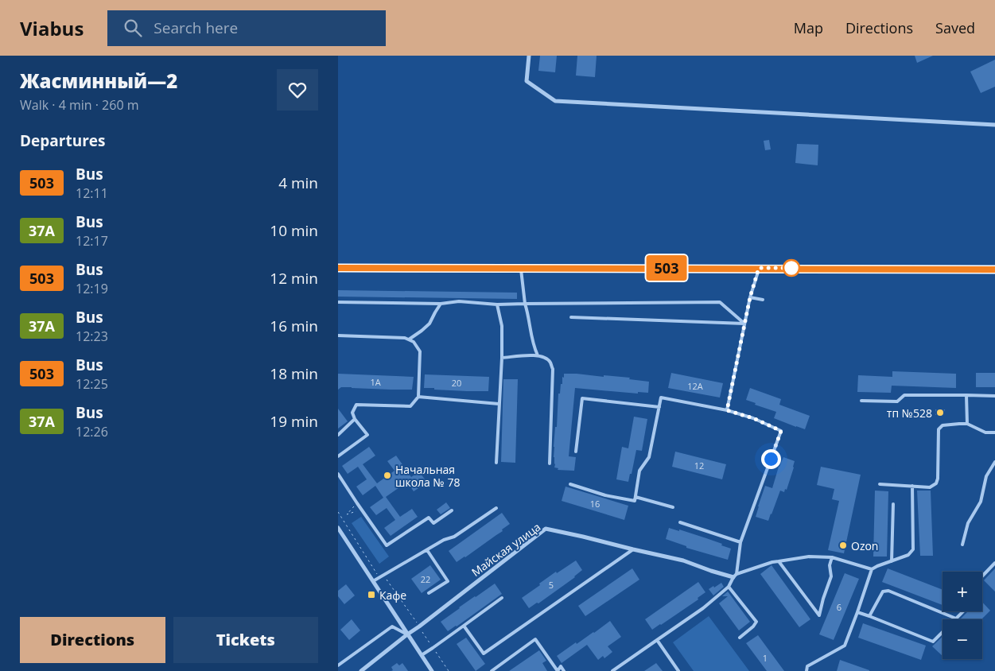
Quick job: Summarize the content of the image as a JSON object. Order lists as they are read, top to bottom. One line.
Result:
{"streets":{"street":["Майская улица"]},"places":{"other":["тп №528","Начальная школа № 78","Ozon"],"transit":["Кафе"]},"lines":["bus line 503"],"house_numbers":["1А","20","12А","12","16","22","5","6","1"],"page":{"header":"Viabus","search":"Search here","nav":["Map","Directions","Saved"],"heading":[["Жасминный—2","Walk · 4 min · 260 m"],"Departures"],"on_map":"503","list":[{"mark":"503","name":"Bus","note":"12:11","value":"4 min"},{"mark":"37А","name":"Bus","note":"12:17","value":"10 min"},{"mark":"503","name":"Bus","note":"12:19","value":"12 min"},{"mark":"37А","name":"Bus","note":"12:23","value":"16 min"},{"mark":"503","name":"Bus","note":"12:25","value":"18 min"},{"mark":"37А","name":"Bus","note":"12:26","value":"19 min"}],"map_buttons":["+","−"],"buttons":["Directions","Tickets"]}}
